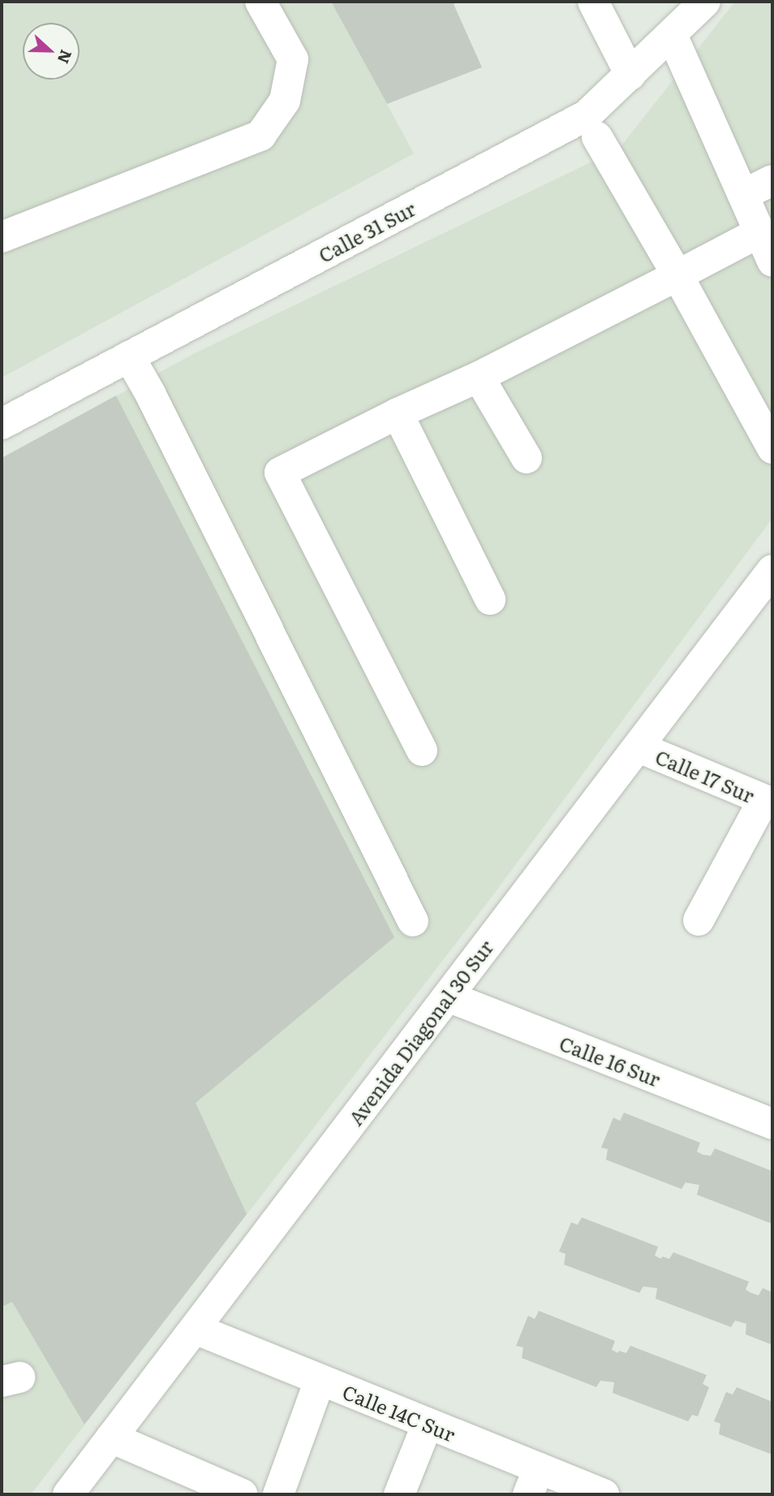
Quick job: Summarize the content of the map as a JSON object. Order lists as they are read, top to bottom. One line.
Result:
{"streets":{"street":["Calle 31 Sur","Calle 17 Sur","Avenida Diagonal 30 Sur","Calle 16 Sur","Calle 14C Sur"]},"crossings":[["Calle 17 Sur","Avenida Diagonal 30 Sur"],["Avenida Diagonal 30 Sur","Calle 16 Sur"],["Avenida Diagonal 30 Sur","Calle 14C Sur"]],"north":"right"}
